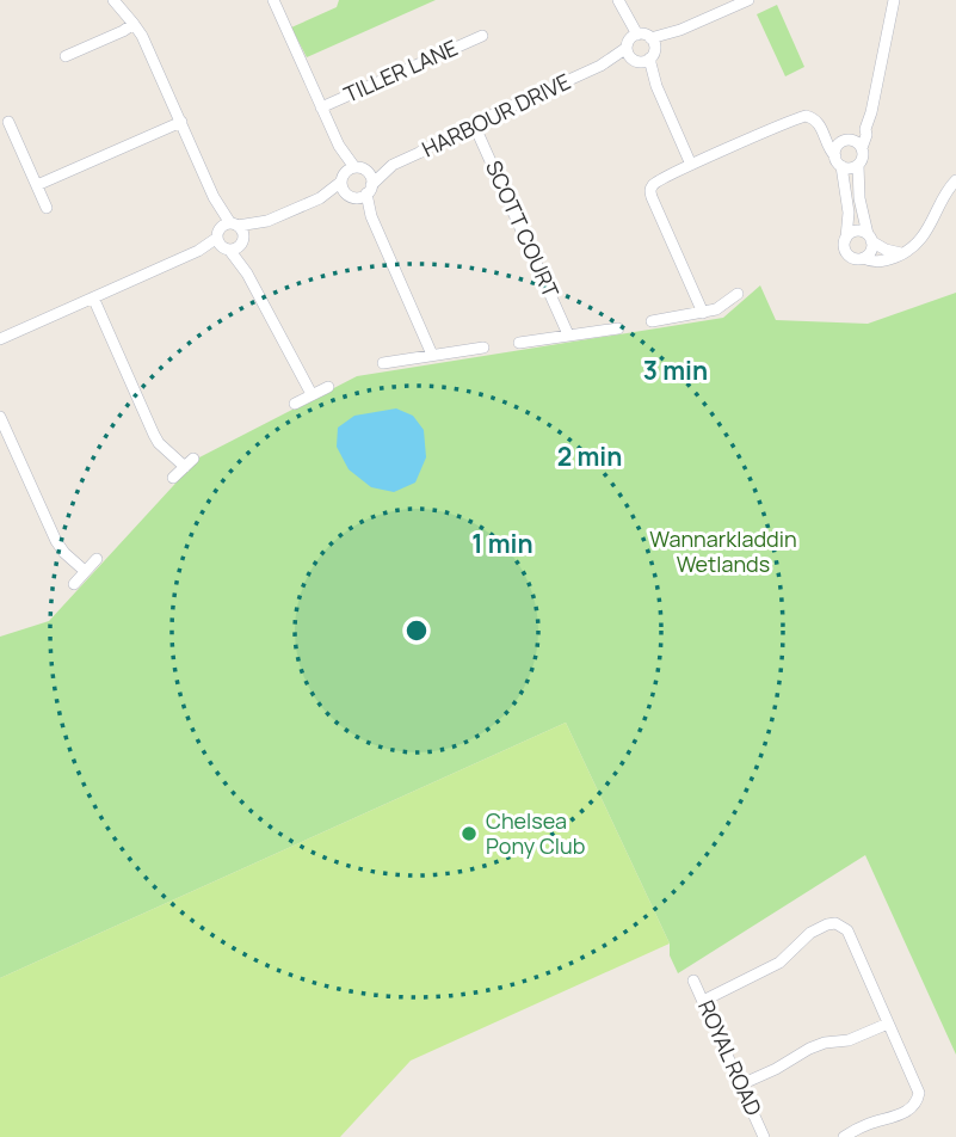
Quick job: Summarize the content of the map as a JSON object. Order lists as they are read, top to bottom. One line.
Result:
{"streets":{"street":["TILLER LANE","HARBOUR DRIVE","SCOTT COURT","ROYAL ROAD"]},"crossings":[["HARBOUR DRIVE","SCOTT COURT"]],"parks":["Wannarkladdin Wetlands"],"places":["Chelsea Pony Club"],"rings":["3 min","2 min","1 min"]}
